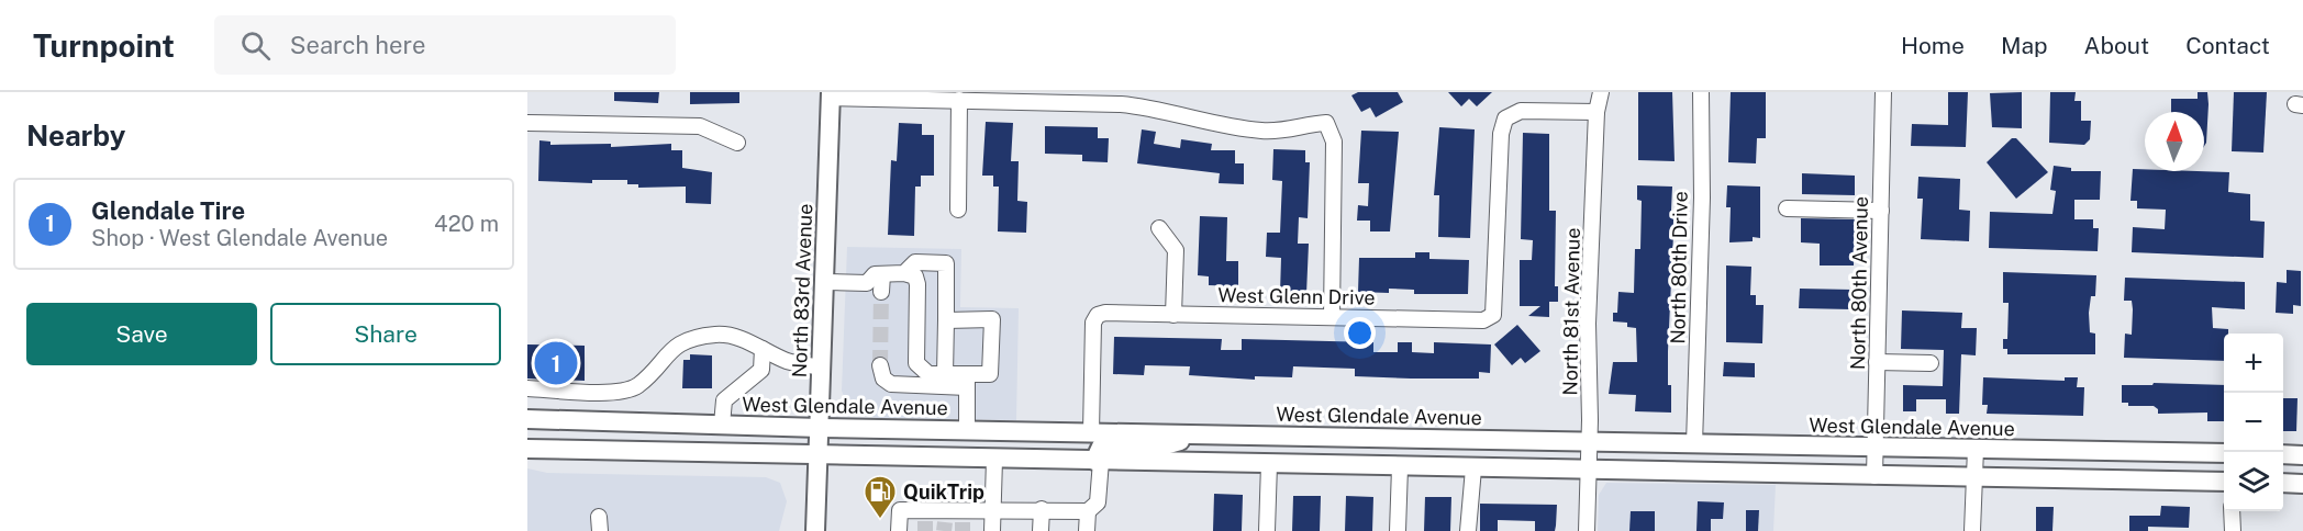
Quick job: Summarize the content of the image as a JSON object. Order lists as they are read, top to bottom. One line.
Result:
{"streets":{"main road":["North 83rd Avenue","West Glendale Avenue"],"street":["North 80th Drive","North 80th Avenue","West Glenn Drive","North 81st Avenue"]},"crossings":[["North 80th Drive","West Glendale Avenue"],["North 80th Avenue","West Glendale Avenue"],["North 83rd Avenue","West Glendale Avenue"],["West Glenn Drive","North 81st Avenue"],["West Glenn Drive","West Glendale Avenue"],["North 81st Avenue","West Glendale Avenue"]],"places":{"fuel station":["QuikTrip"]},"north":"top","page":{"header":"Turnpoint","search":"Search here","nav":["Home","Map","About","Contact"],"heading":"Nearby","list":[{"mark":"1","name":"Glendale Tire","note":"Shop · West Glendale Avenue","value":"420 m"}],"buttons":["Save","Share"],"map_buttons":["+","−"],"pins":"1"}}
